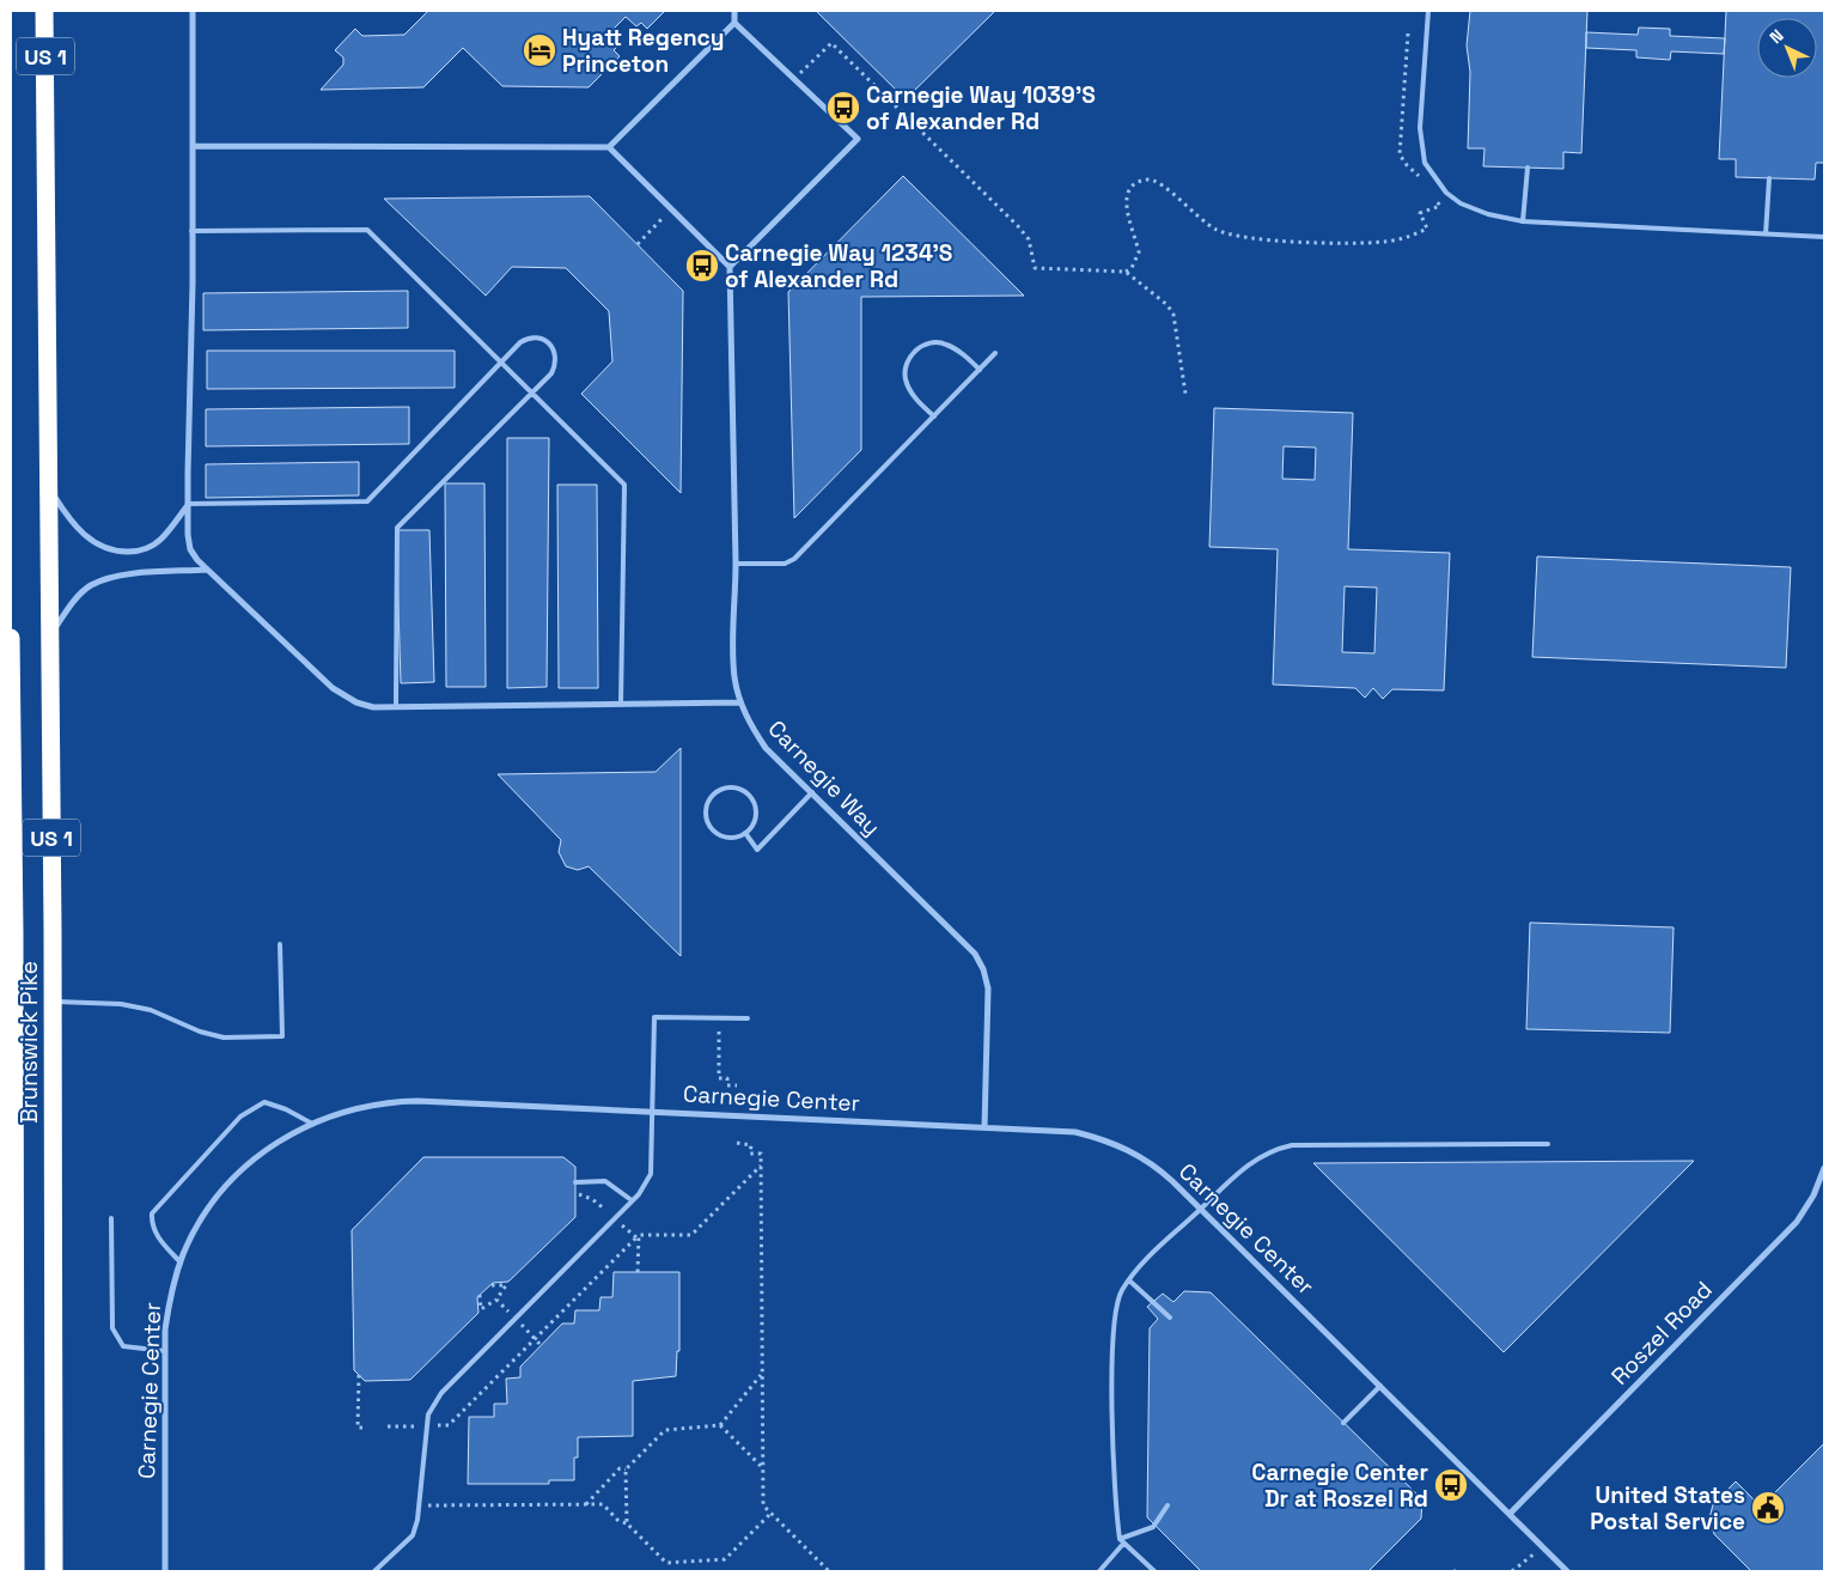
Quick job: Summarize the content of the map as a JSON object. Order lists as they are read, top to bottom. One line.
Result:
{"streets":{"highway":["US 1","Brunswick Pike"],"street":["Carnegie Way","Carnegie Center","Roszel Road"]},"crossings":[["Carnegie Way","Carnegie Center"],["Carnegie Center","Roszel Road"]],"places":{"hotel":["Hyatt Regency Princeton"],"bus stop":["Carnegie Way 1039'S of Alexander Rd","Carnegie Way 1234'S of Alexander Rd","Carnegie Center Dr at Roszel Rd"],"public building":["United States Postal Service"]},"north":"top left"}
